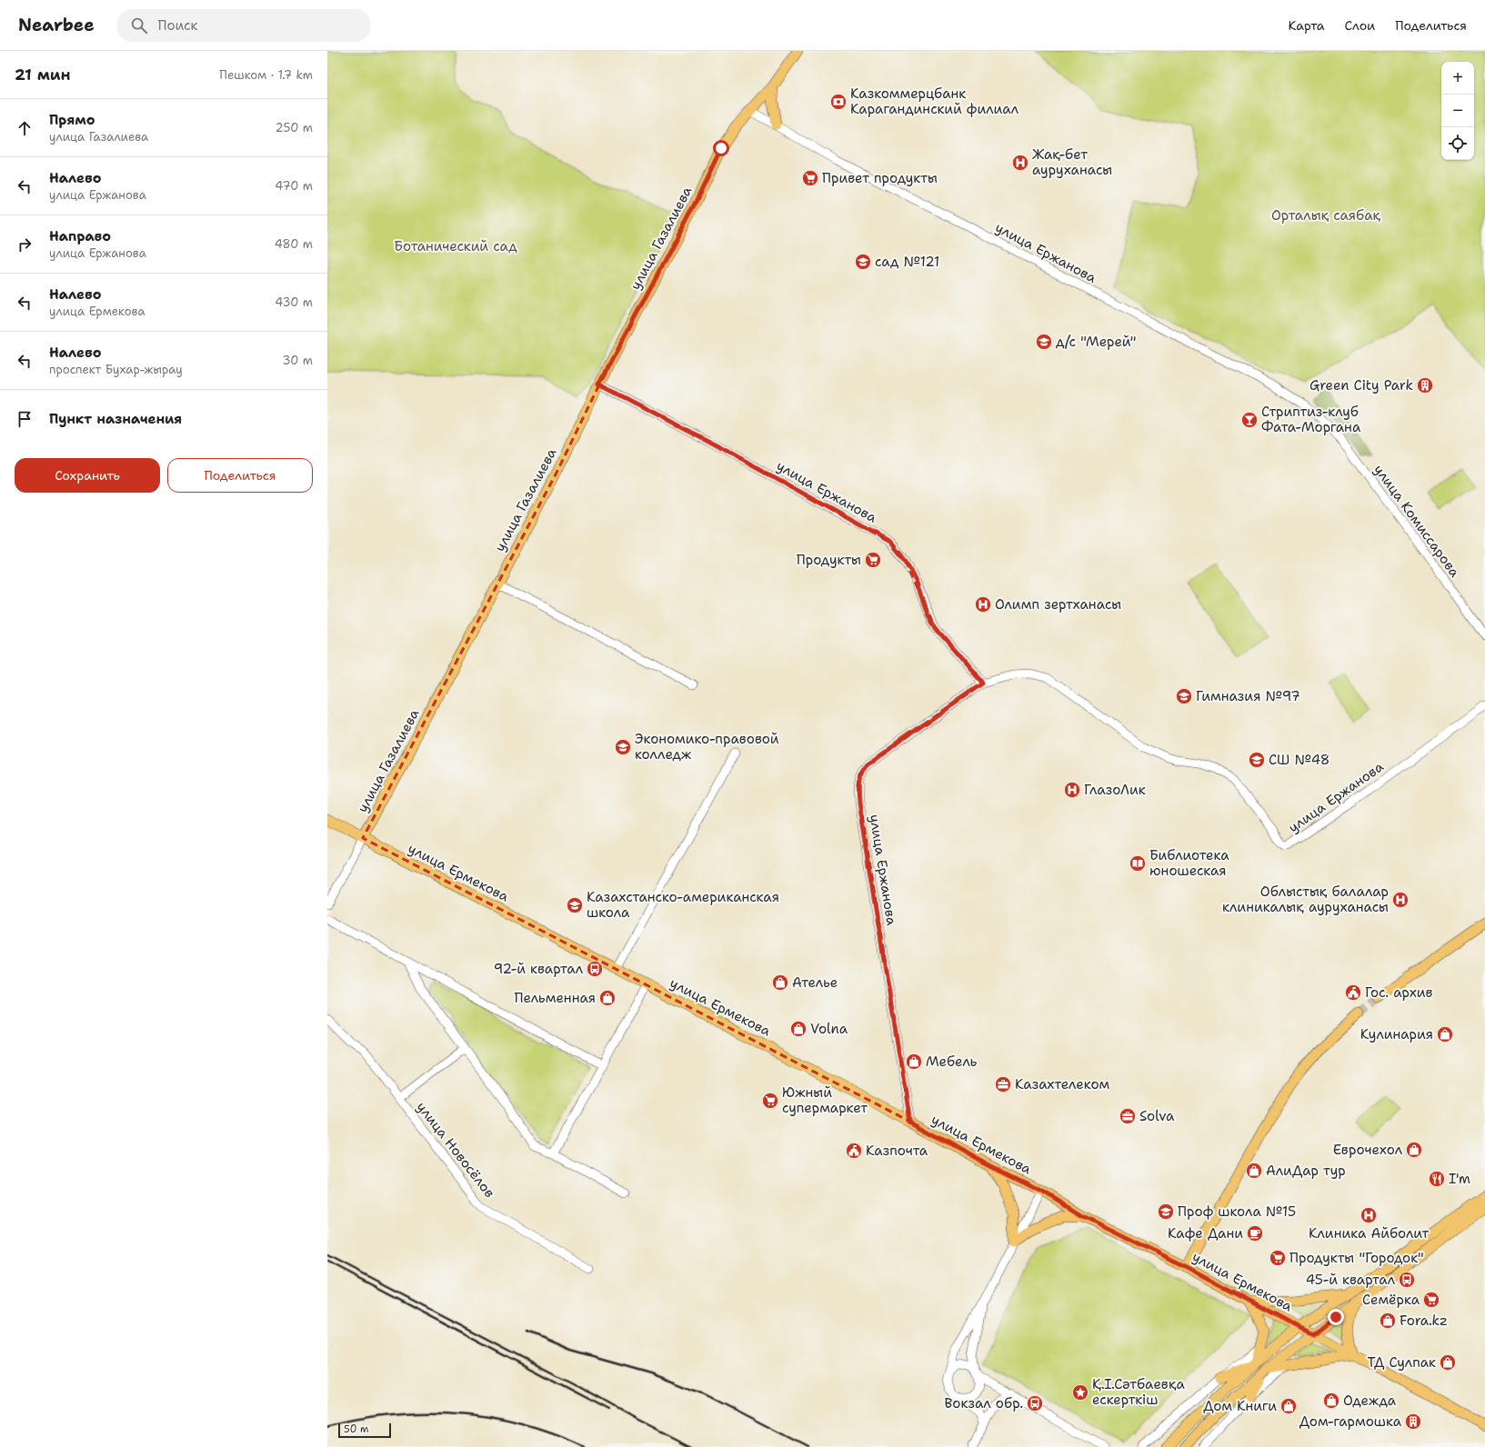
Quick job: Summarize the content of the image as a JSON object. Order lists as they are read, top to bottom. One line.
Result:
{"streets":{"main road":["улица Газалиева","улица Ермекова"],"street":["улица Ержанова","улица Комиссарова","улица Новосёлов"]},"crossings":[["улица Газалиева","улица Ержанова"],["улица Газалиева","улица Ермекова"],["улица Ержанова","улица Комиссарова"],["улица Ержанова","улица Ермекова"]],"parks":["Орталық саябақ","Ботанический сад"],"places":{"bank":["Казкоммерцбанк Карагандинский филиал"],"hospital":["Жақ-бет ауруханасы","Олимп зертханасы","ГлазоЛик","Облыстық балалар клиникалық ауруханасы","Клиника Айболит"],"supermarket":["Привет продукты","Продукты","Южный супермаркет","Продукты \"Городок\"","Семёрка"],"school or university":["сад №121","д/с \"Мерей\"","Гимназия №97","Экономико-правовой колледж","СШ №48","Казахстанско-американская школа","Проф школа №15"],"building":["Green City Park","Дом-гармошка"],"bar":["Стриптиз-клуб Фата-Моргана"],"library":["Библиотека юношеская"],"bus stop":["92-й квартал","45-й квартал","Вокзал обр."],"shop":["Ателье","Пельменная","Volna","Кулинария","Мебель","Еврочехол","АлиДар тур","Fora.kz","ТД Сулпак","Одежда","Дом Книги"],"public building":["Гос. архив","Казпочта"],"office":["Казахтелеком","Solva"],"restaurant":["I'm"],"cafe":["Кафе Дани"],"place":["Қ.І.Сәтбаевқа ескерткіш"]},"scale_bar":"50 m","page":{"header":"Nearbee","search":"Поиск","nav":["Карта","Слои","Поделиться"],"heading":["21 мин","Пешком · 1.7 km"],"map_buttons":["+","−"],"list":[["Прямо","улица Газалиева","250 m"],["Налево","улица Ержанова","470 m"],["Направо","улица Ержанова","480 m"],["Налево","улица Ермекова","430 m"],["Налево","проспект Бухар-жырау","30 m"],"Пункт назначения"],"buttons":["Сохранить","Поделиться"],"scale":"50 m"}}
